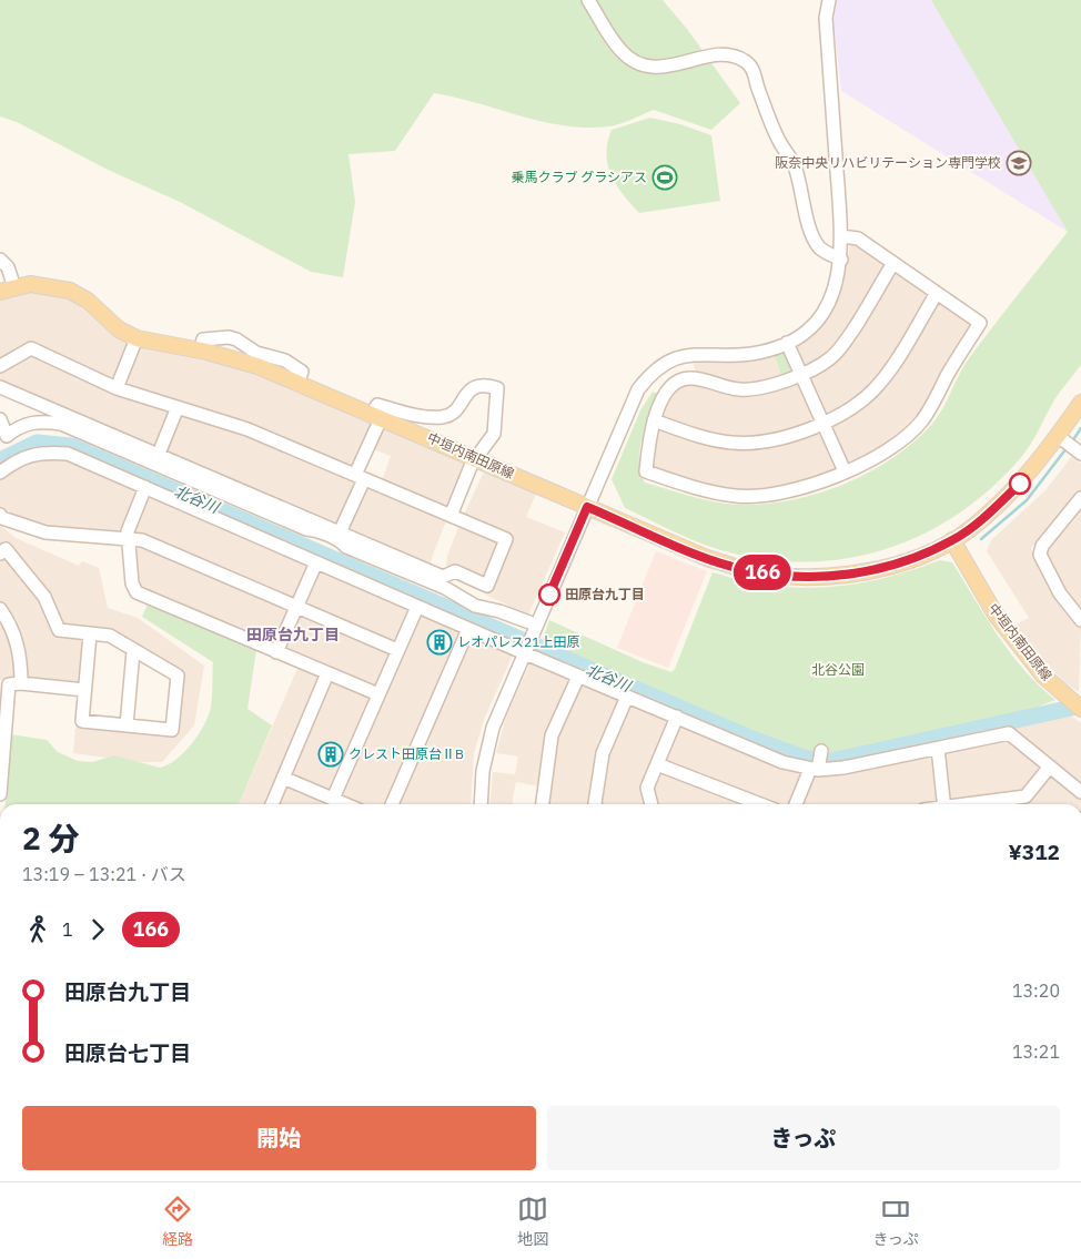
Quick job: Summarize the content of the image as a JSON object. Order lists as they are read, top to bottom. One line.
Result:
{"streets":{"main road":["中垣内南田原線"]},"districts":["田原台九丁目"],"water":["北谷川"],"parks":["北谷公園"],"places":{"school or university":["阪奈中央リハビリテーション専門学校"],"sports":["乗馬クラブ グラシアス"],"other":["田原台九丁目"],"building":["レオパレス21上田原","クレスト田原台ⅡB"]},"lines":["bus line 166"],"page":{"on_map":"166","heading":["2 分","13:19 – 13:21 · バス","¥312"],"legs":["1","166"],"list":[{"name":"田原台九丁目","value":"13:20"},{"name":"田原台七丁目","value":"13:21"}],"buttons":["開始","きっぷ"],"tabs":["経路","地図","きっぷ"]}}
